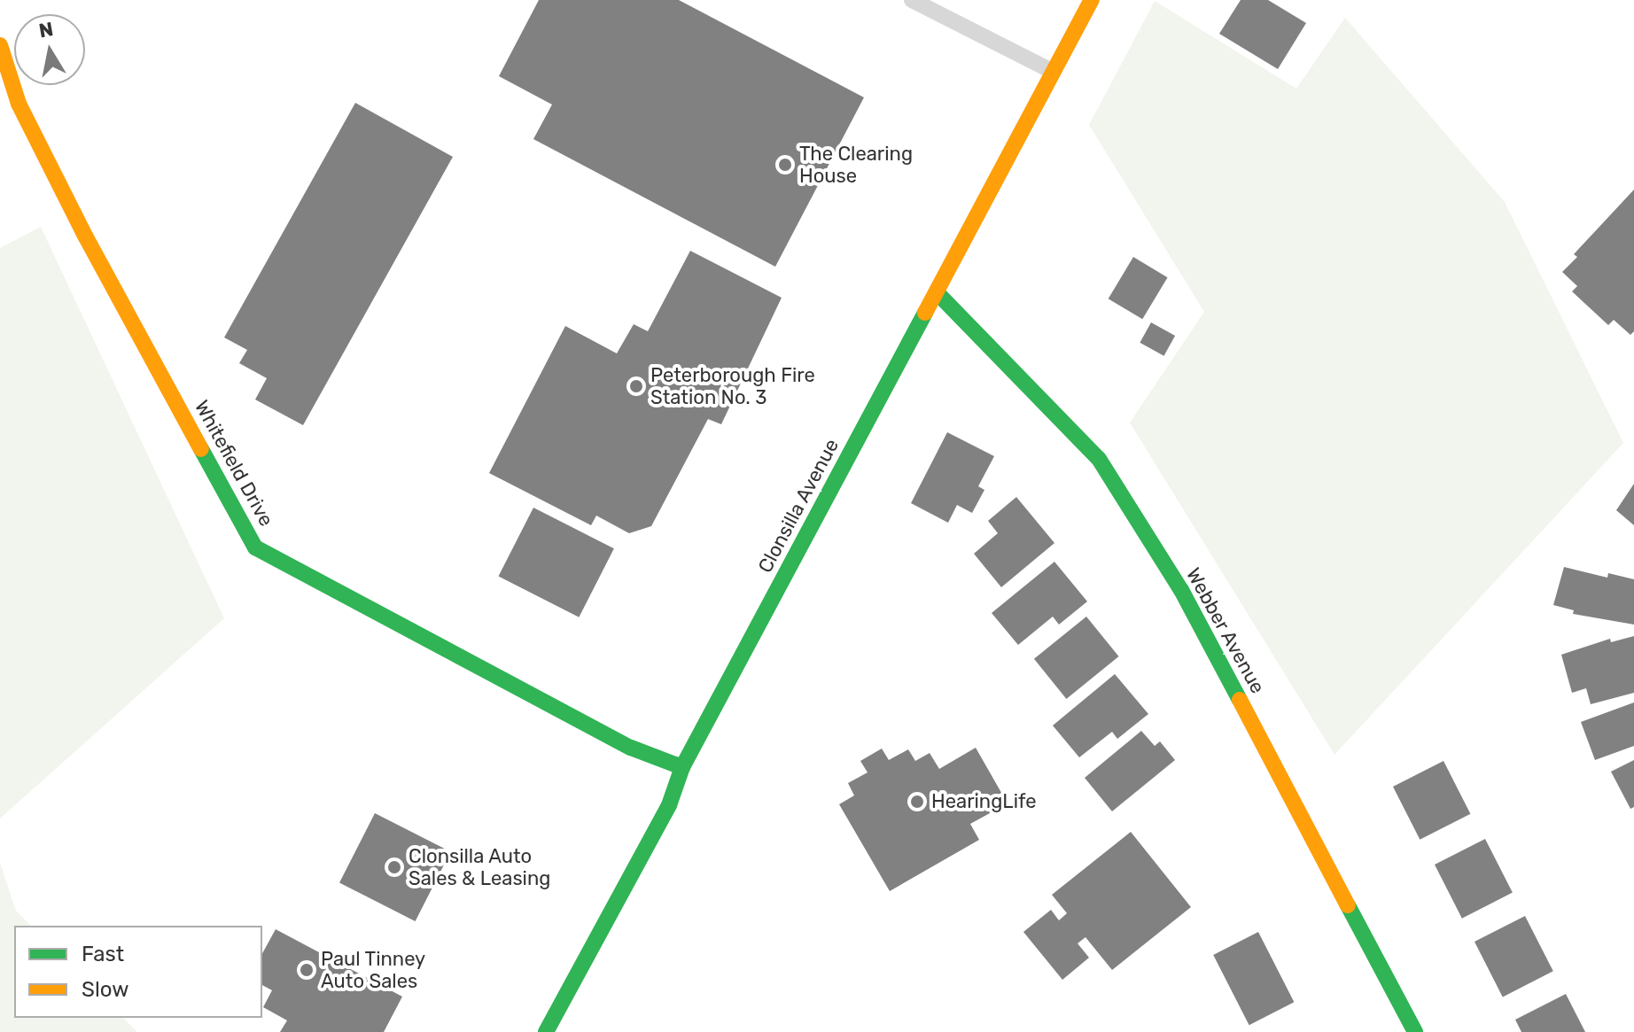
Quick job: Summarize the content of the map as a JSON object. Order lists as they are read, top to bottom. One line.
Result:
{"streets":{"street":["Whitefield Drive","Clonsilla Avenue","Webber Avenue"]},"crossings":[["Whitefield Drive","Clonsilla Avenue"],["Clonsilla Avenue","Webber Avenue"]],"places":["The Clearing House","Peterborough Fire Station No. 3","HearingLife","Clonsilla Auto Sales & Leasing","Paul Tinney Auto Sales"],"legend":["Fast","Slow"],"north":"top"}
